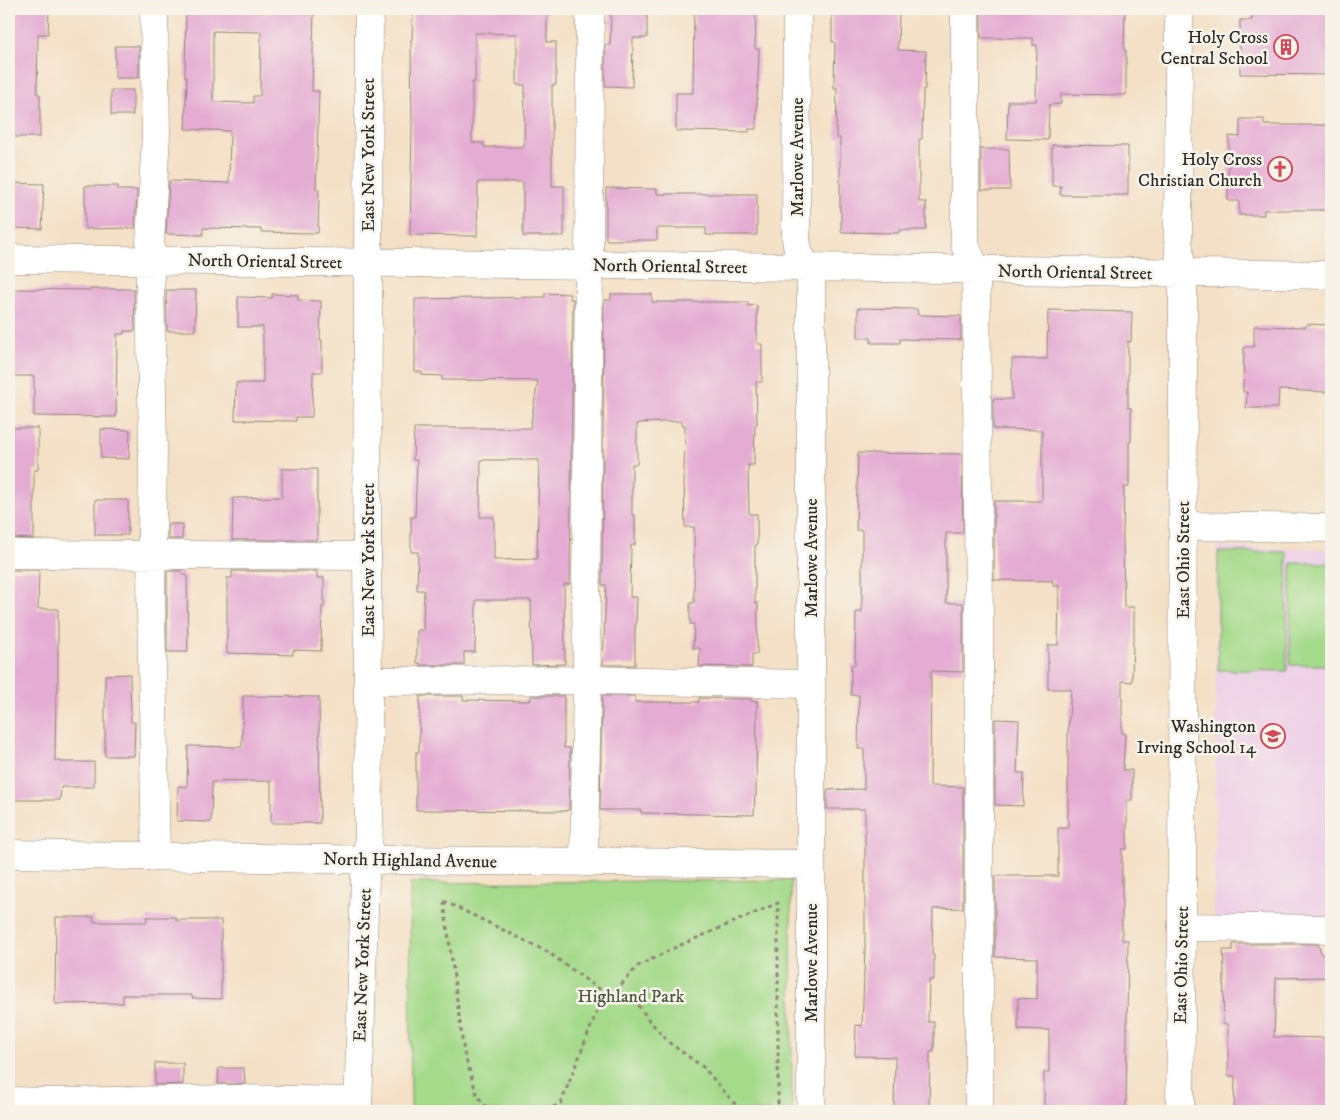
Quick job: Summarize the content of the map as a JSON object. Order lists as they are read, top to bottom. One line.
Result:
{"streets":{"street":["East New York Street","Marlowe Avenue","North Oriental Street","East Ohio Street","North Highland Avenue"]},"crossings":[["East New York Street","North Oriental Street"],["East New York Street","North Highland Avenue"],["Marlowe Avenue","North Oriental Street"],["Marlowe Avenue","North Highland Avenue"],["North Oriental Street","East Ohio Street"]],"parks":["Highland Park"],"places":{"building":["Holy Cross Central School"],"church":["Holy Cross Christian Church"],"school or university":["Washington Irving School 14"]}}
